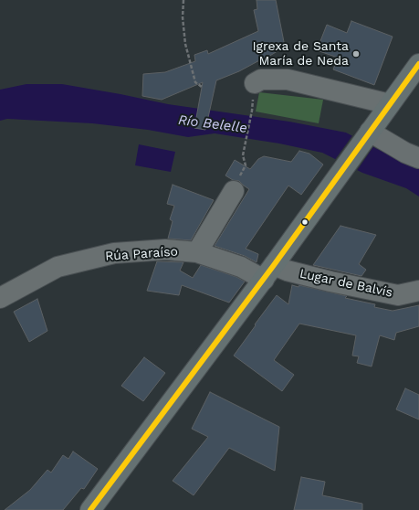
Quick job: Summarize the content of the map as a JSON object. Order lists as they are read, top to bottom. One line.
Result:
{"streets":{"street":["Rúa Paraíso","Lugar de Balvís"]},"crossings":[["Rúa Paraíso","Lugar de Balvís"]],"water":["Río Belelle"],"places":["Igrexa de Santa María de Neda"]}
